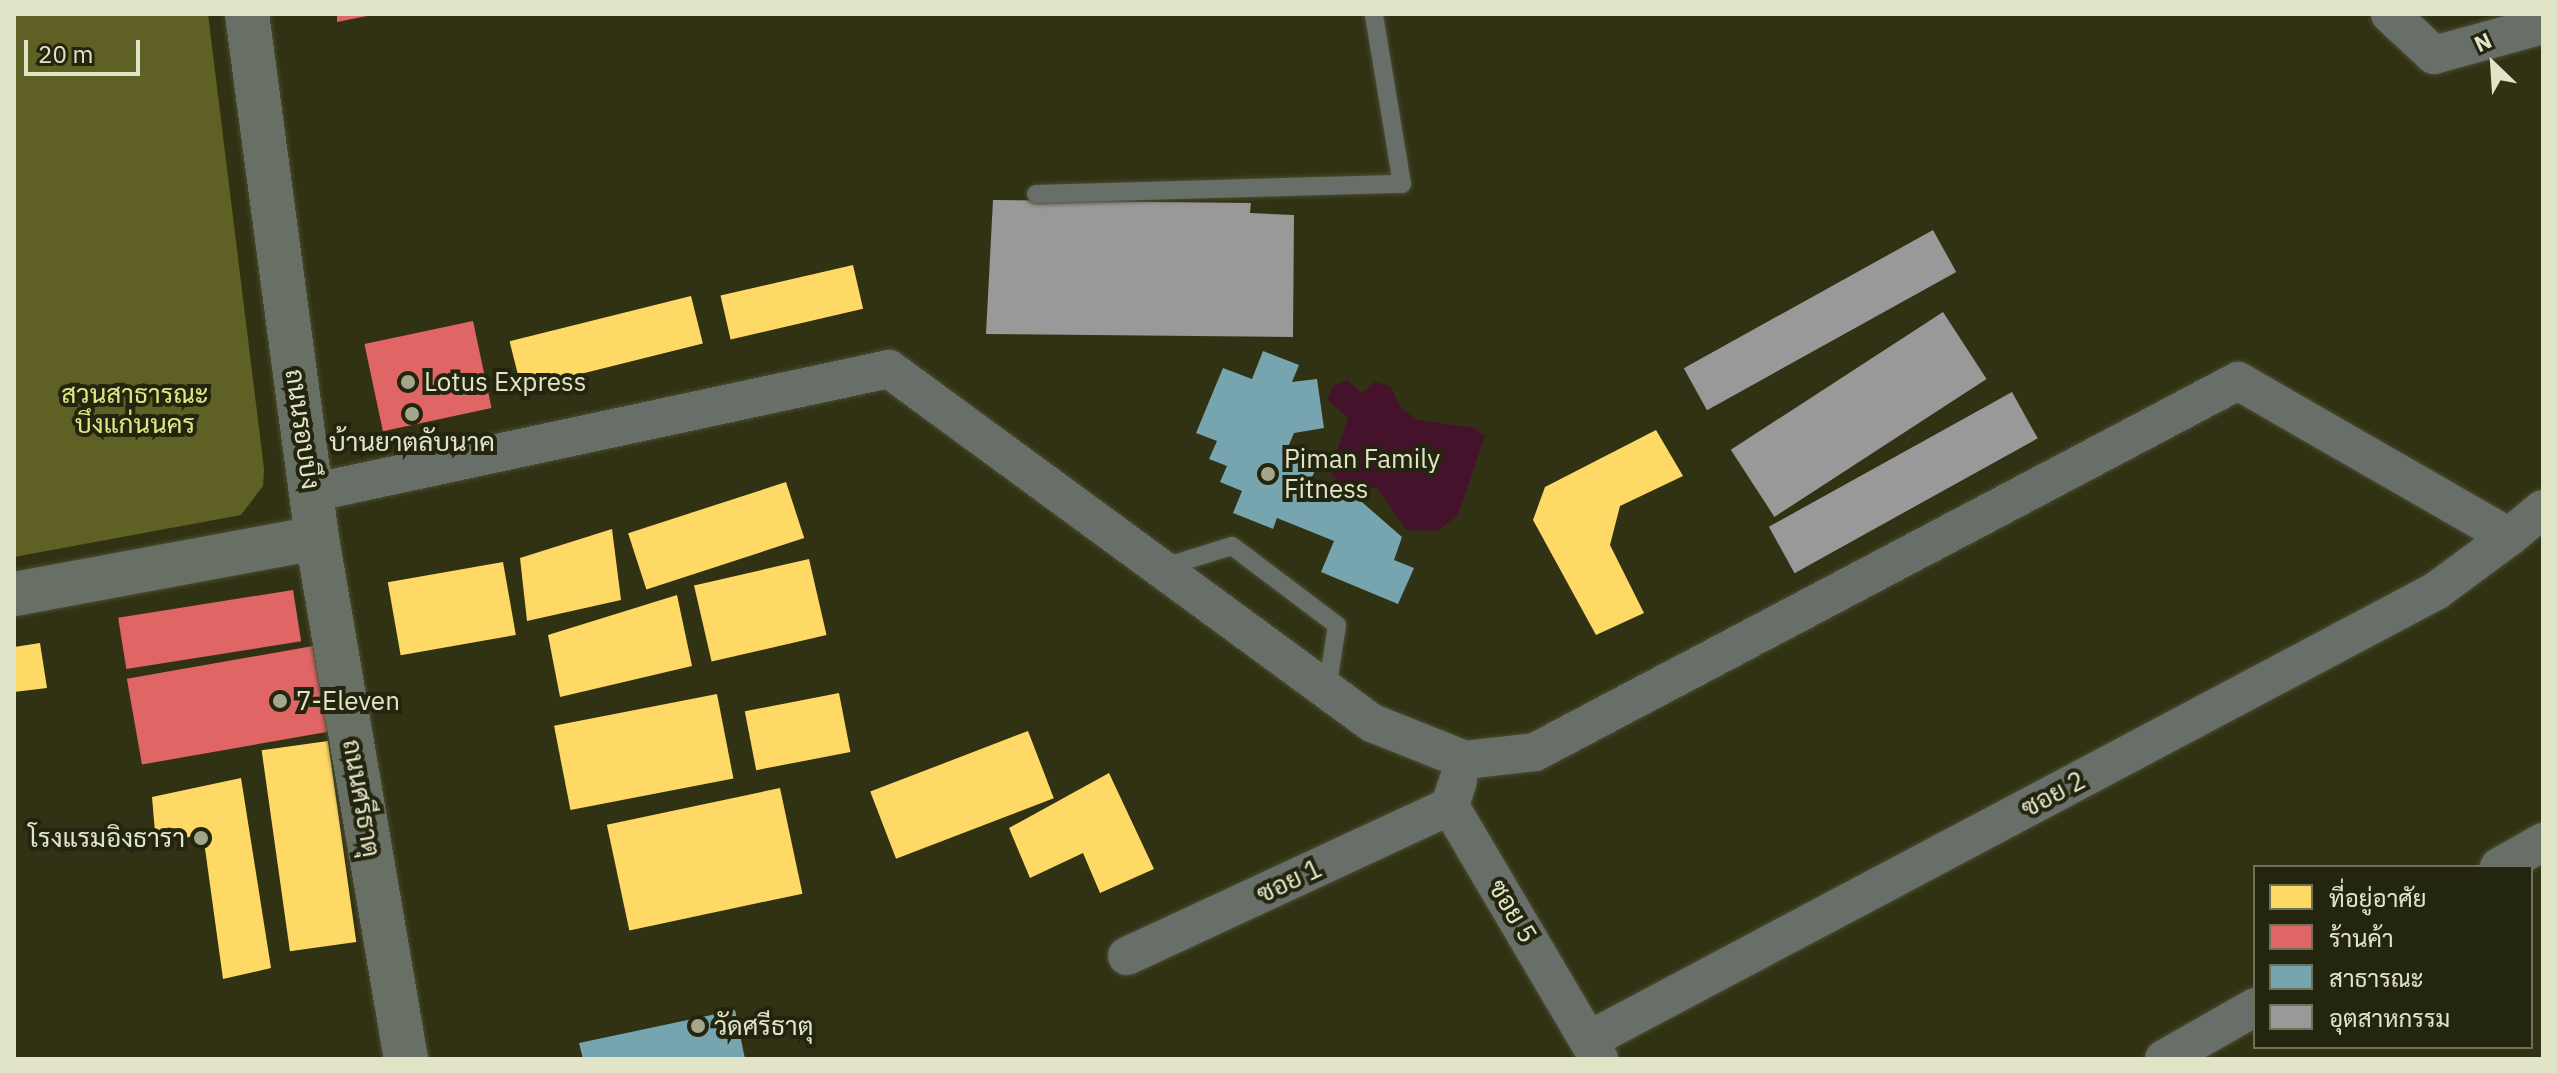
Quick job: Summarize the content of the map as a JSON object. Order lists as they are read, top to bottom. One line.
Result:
{"streets":{"street":["ถนนรอบบึง","ซอย 2","ถนนศรีธาตุ","ซอย 1","ซอย 5"]},"crossings":[["ถนนรอบบึง","ถนนศรีธาตุ"],["ซอย 2","ซอย 5"],["ซอย 1","ซอย 5"]],"parks":["สวนสาธารณะ บึงแก่นนคร"],"places":["Lotus Express","บ้านยาตลับนาค","Piman Family Fitness","7-Eleven","โรงแรมอิงธารา","วัดศรีธาตุ"],"legend":["ที่อยู่อาศัย","ร้านค้า","สาธารณะ","อุตสาหกรรม"],"scale_bar":"20 m","north":"top left"}
